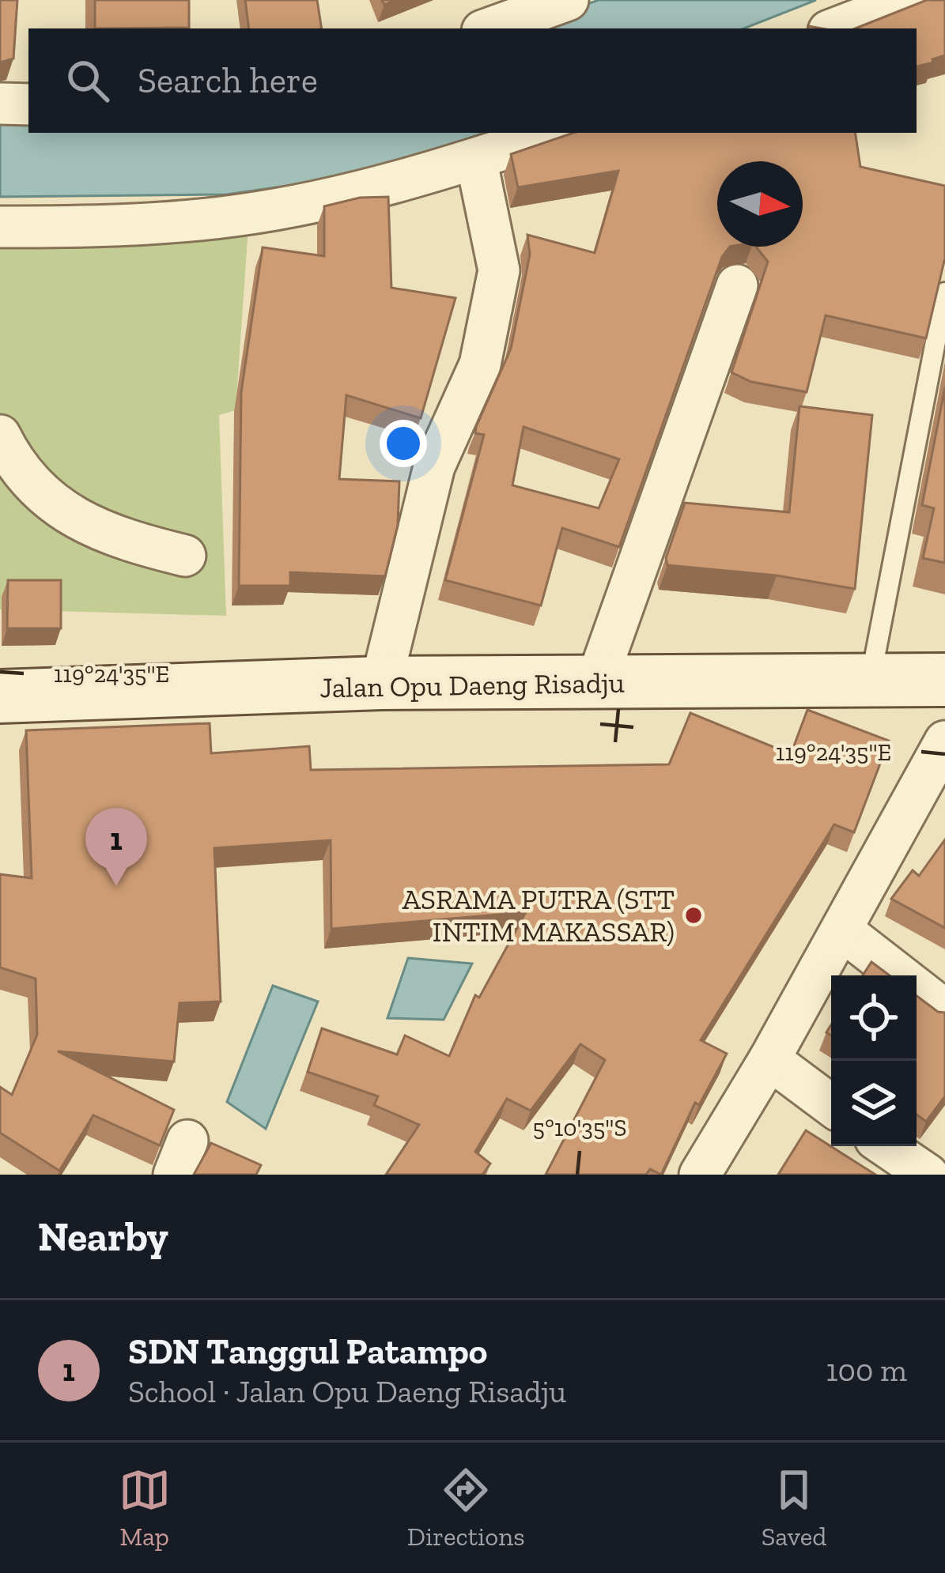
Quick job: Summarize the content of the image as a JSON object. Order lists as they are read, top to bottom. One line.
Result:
{"streets":{"main road":["Jalan Opu Daeng Risadju"]},"places":["ASRAMA PUTRA (STT INTIM MAKASSAR)"],"north":"right","page":{"search":"Search here","pins":"1","heading":"Nearby","list":[{"mark":"1","name":"SDN Tanggul Patampo","note":"School · Jalan Opu Daeng Risadju","value":"100 m"}],"nav":["Map","Directions","Saved"]},"coordinates":["119°24'35\"E","5°10'35\"S"]}
